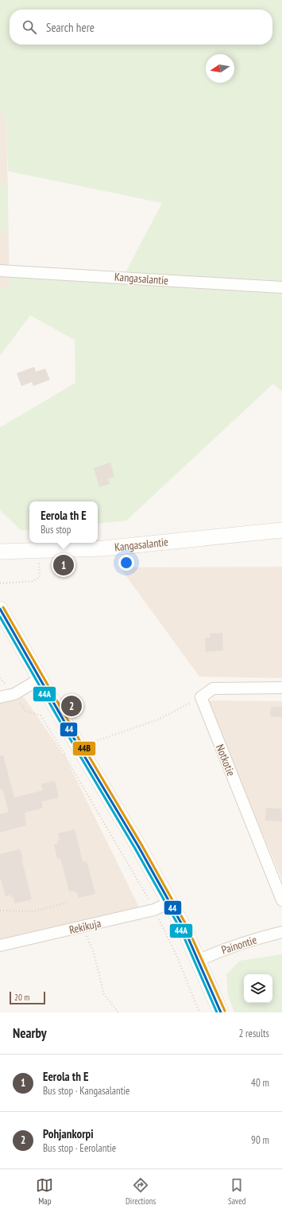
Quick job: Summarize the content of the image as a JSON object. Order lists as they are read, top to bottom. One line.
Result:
{"streets":{"street":["Kangasalantie","Notkotie","Rekikuja","Painontie"]},"lines":["transit line 44B","transit line 44","transit line 44A"],"scale_bar":"20 m","north":"left","page":{"search":"Search here","popup":["Eerola th E","Bus stop"],"pins":["1","2"],"scale":"20 m","heading":["Nearby","2 results"],"list":[{"mark":"1","name":"Eerola th E","note":"Bus stop · Kangasalantie","value":"40 m"},{"mark":"2","name":"Pohjankorpi","note":"Bus stop · Eerolantie","value":"90 m"}],"nav":["Map","Directions","Saved"]}}
